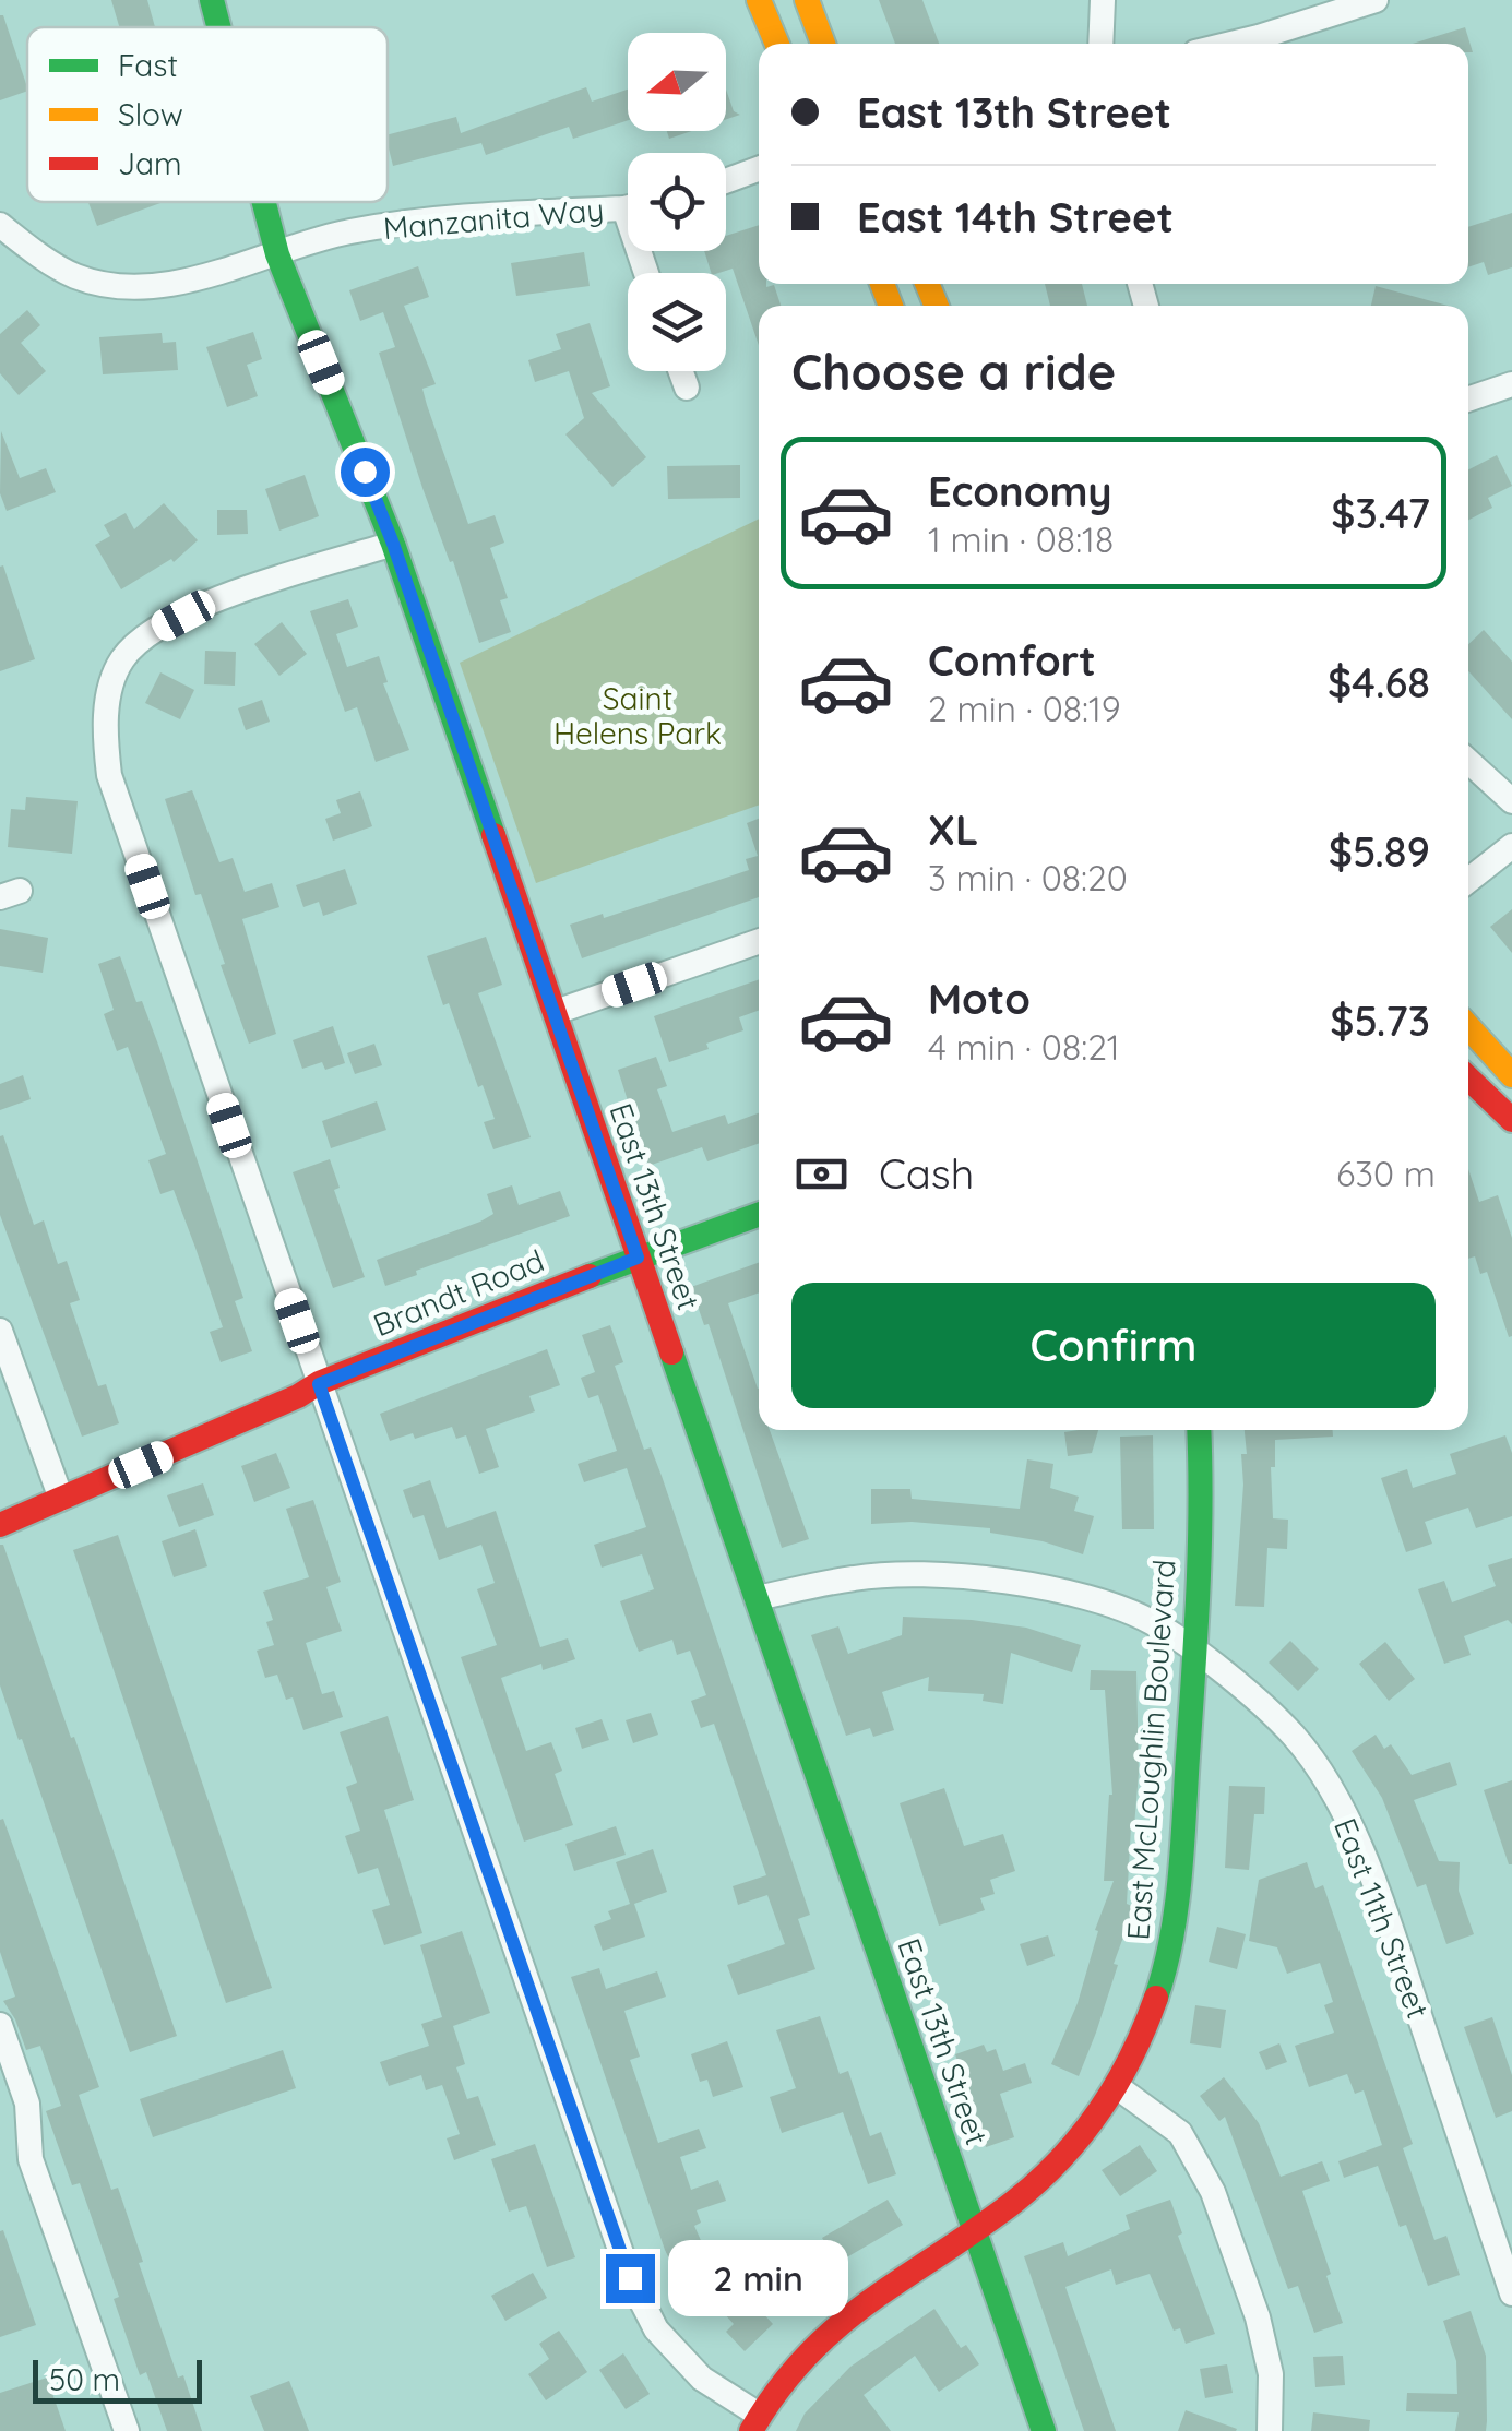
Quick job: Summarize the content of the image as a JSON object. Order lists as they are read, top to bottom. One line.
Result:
{"streets":{"street":["Manzanita Way","East 13th Street","Brandt Road","East McLoughlin Boulevard","East 11th Street"]},"crossings":[["Manzanita Way","East 13th Street"],["East 13th Street","Brandt Road"],["East 13th Street","East McLoughlin Boulevard"],["East 13th Street","East 11th Street"],["East McLoughlin Boulevard","East 11th Street"]],"parks":["Saint Helens Park"],"legend":["Fast","Slow","Jam"],"scale_bar":"50 m","north":"left","page":{"banner":["East 13th Street","East 14th Street"],"heading":"Choose a ride","list":[{"name":"Economy","note":"1 min · 08:18","value":"$3.47"},{"name":"Comfort","note":"2 min · 08:19","value":"$4.68"},{"name":"XL","note":"3 min · 08:20","value":"$5.89"},{"name":"Moto","note":"4 min · 08:21","value":"$5.73"}],"pay":["Cash","630 m"],"buttons":"Confirm","bubble":"2 min","scale":"50 m"}}
